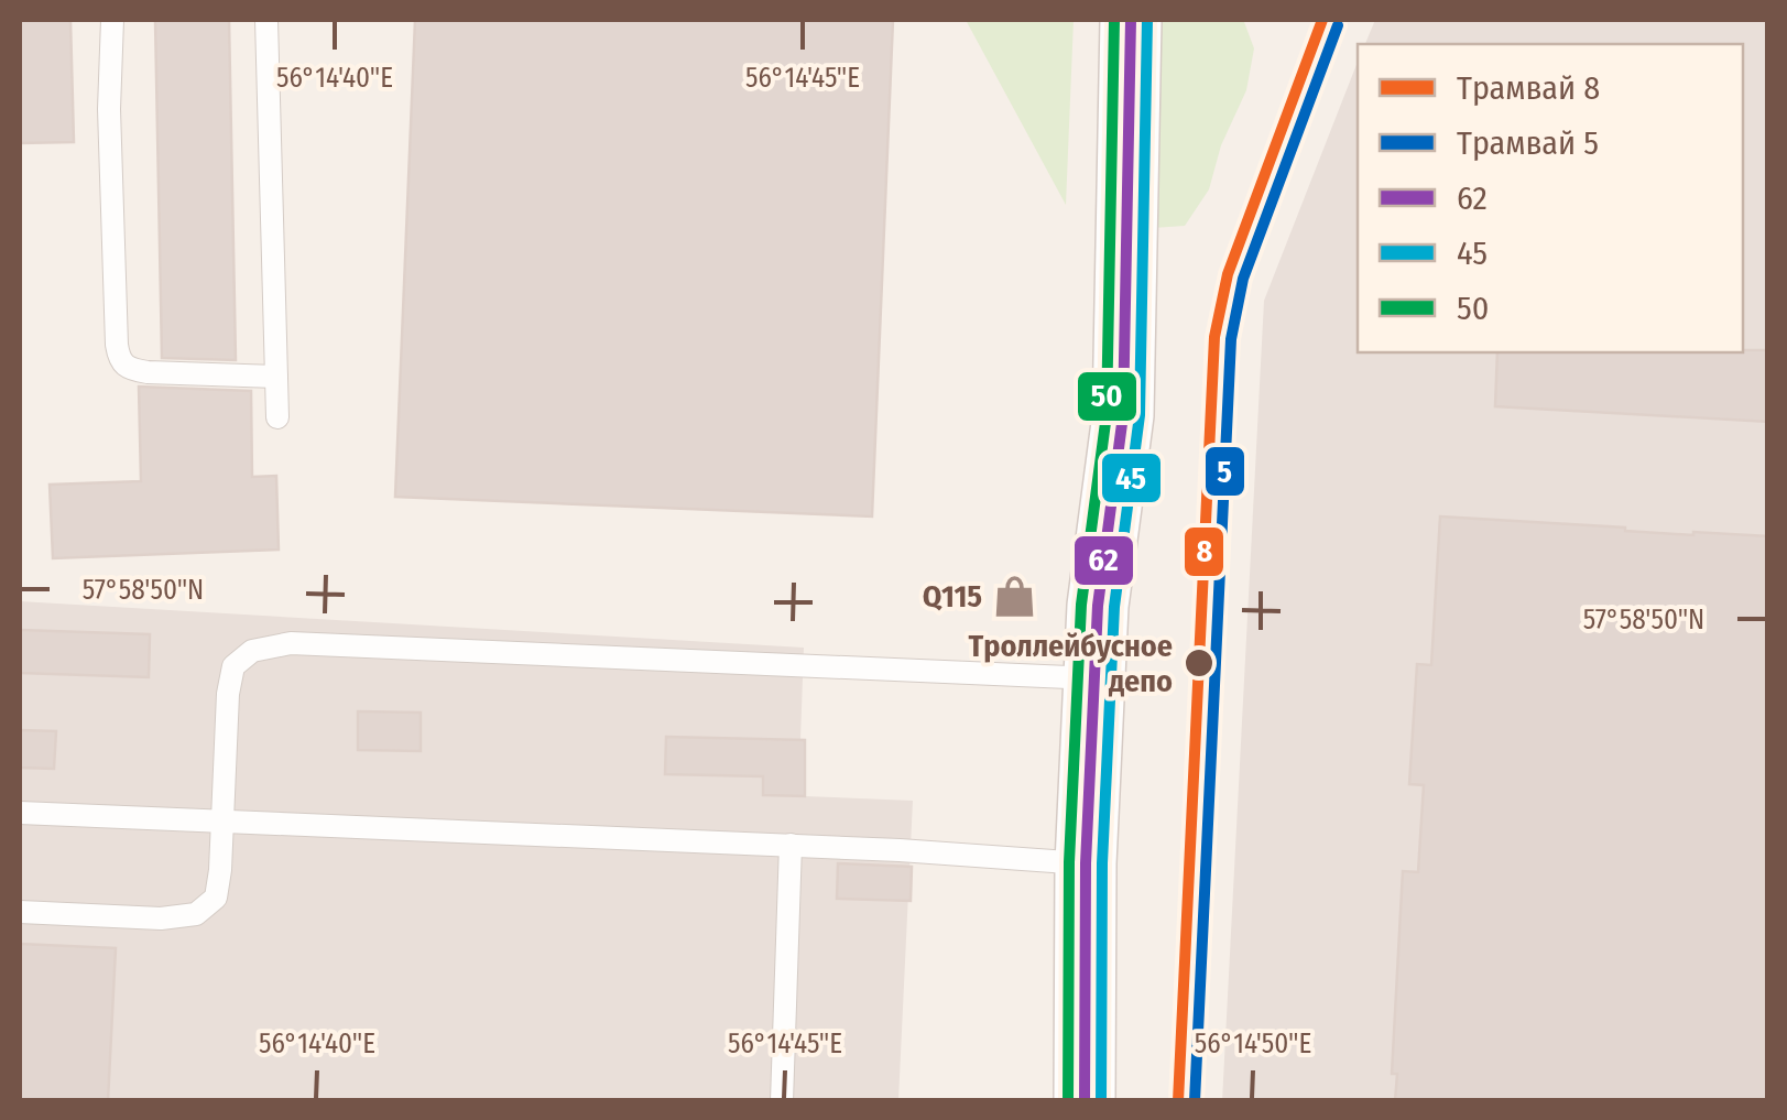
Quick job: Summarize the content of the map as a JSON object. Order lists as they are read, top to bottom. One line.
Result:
{"places":{"shop":["Q115"],"other":["Троллейбусное депо"]},"lines":["tram line 8","transit line 62","transit line 45","transit line 50","tram line 5"],"legend":["Трамвай 8","Трамвай 5","62","45","50"],"coordinates":["56°14'40\"E","56°14'45\"E","57°58'50\"N","56°14'50\"E"]}
